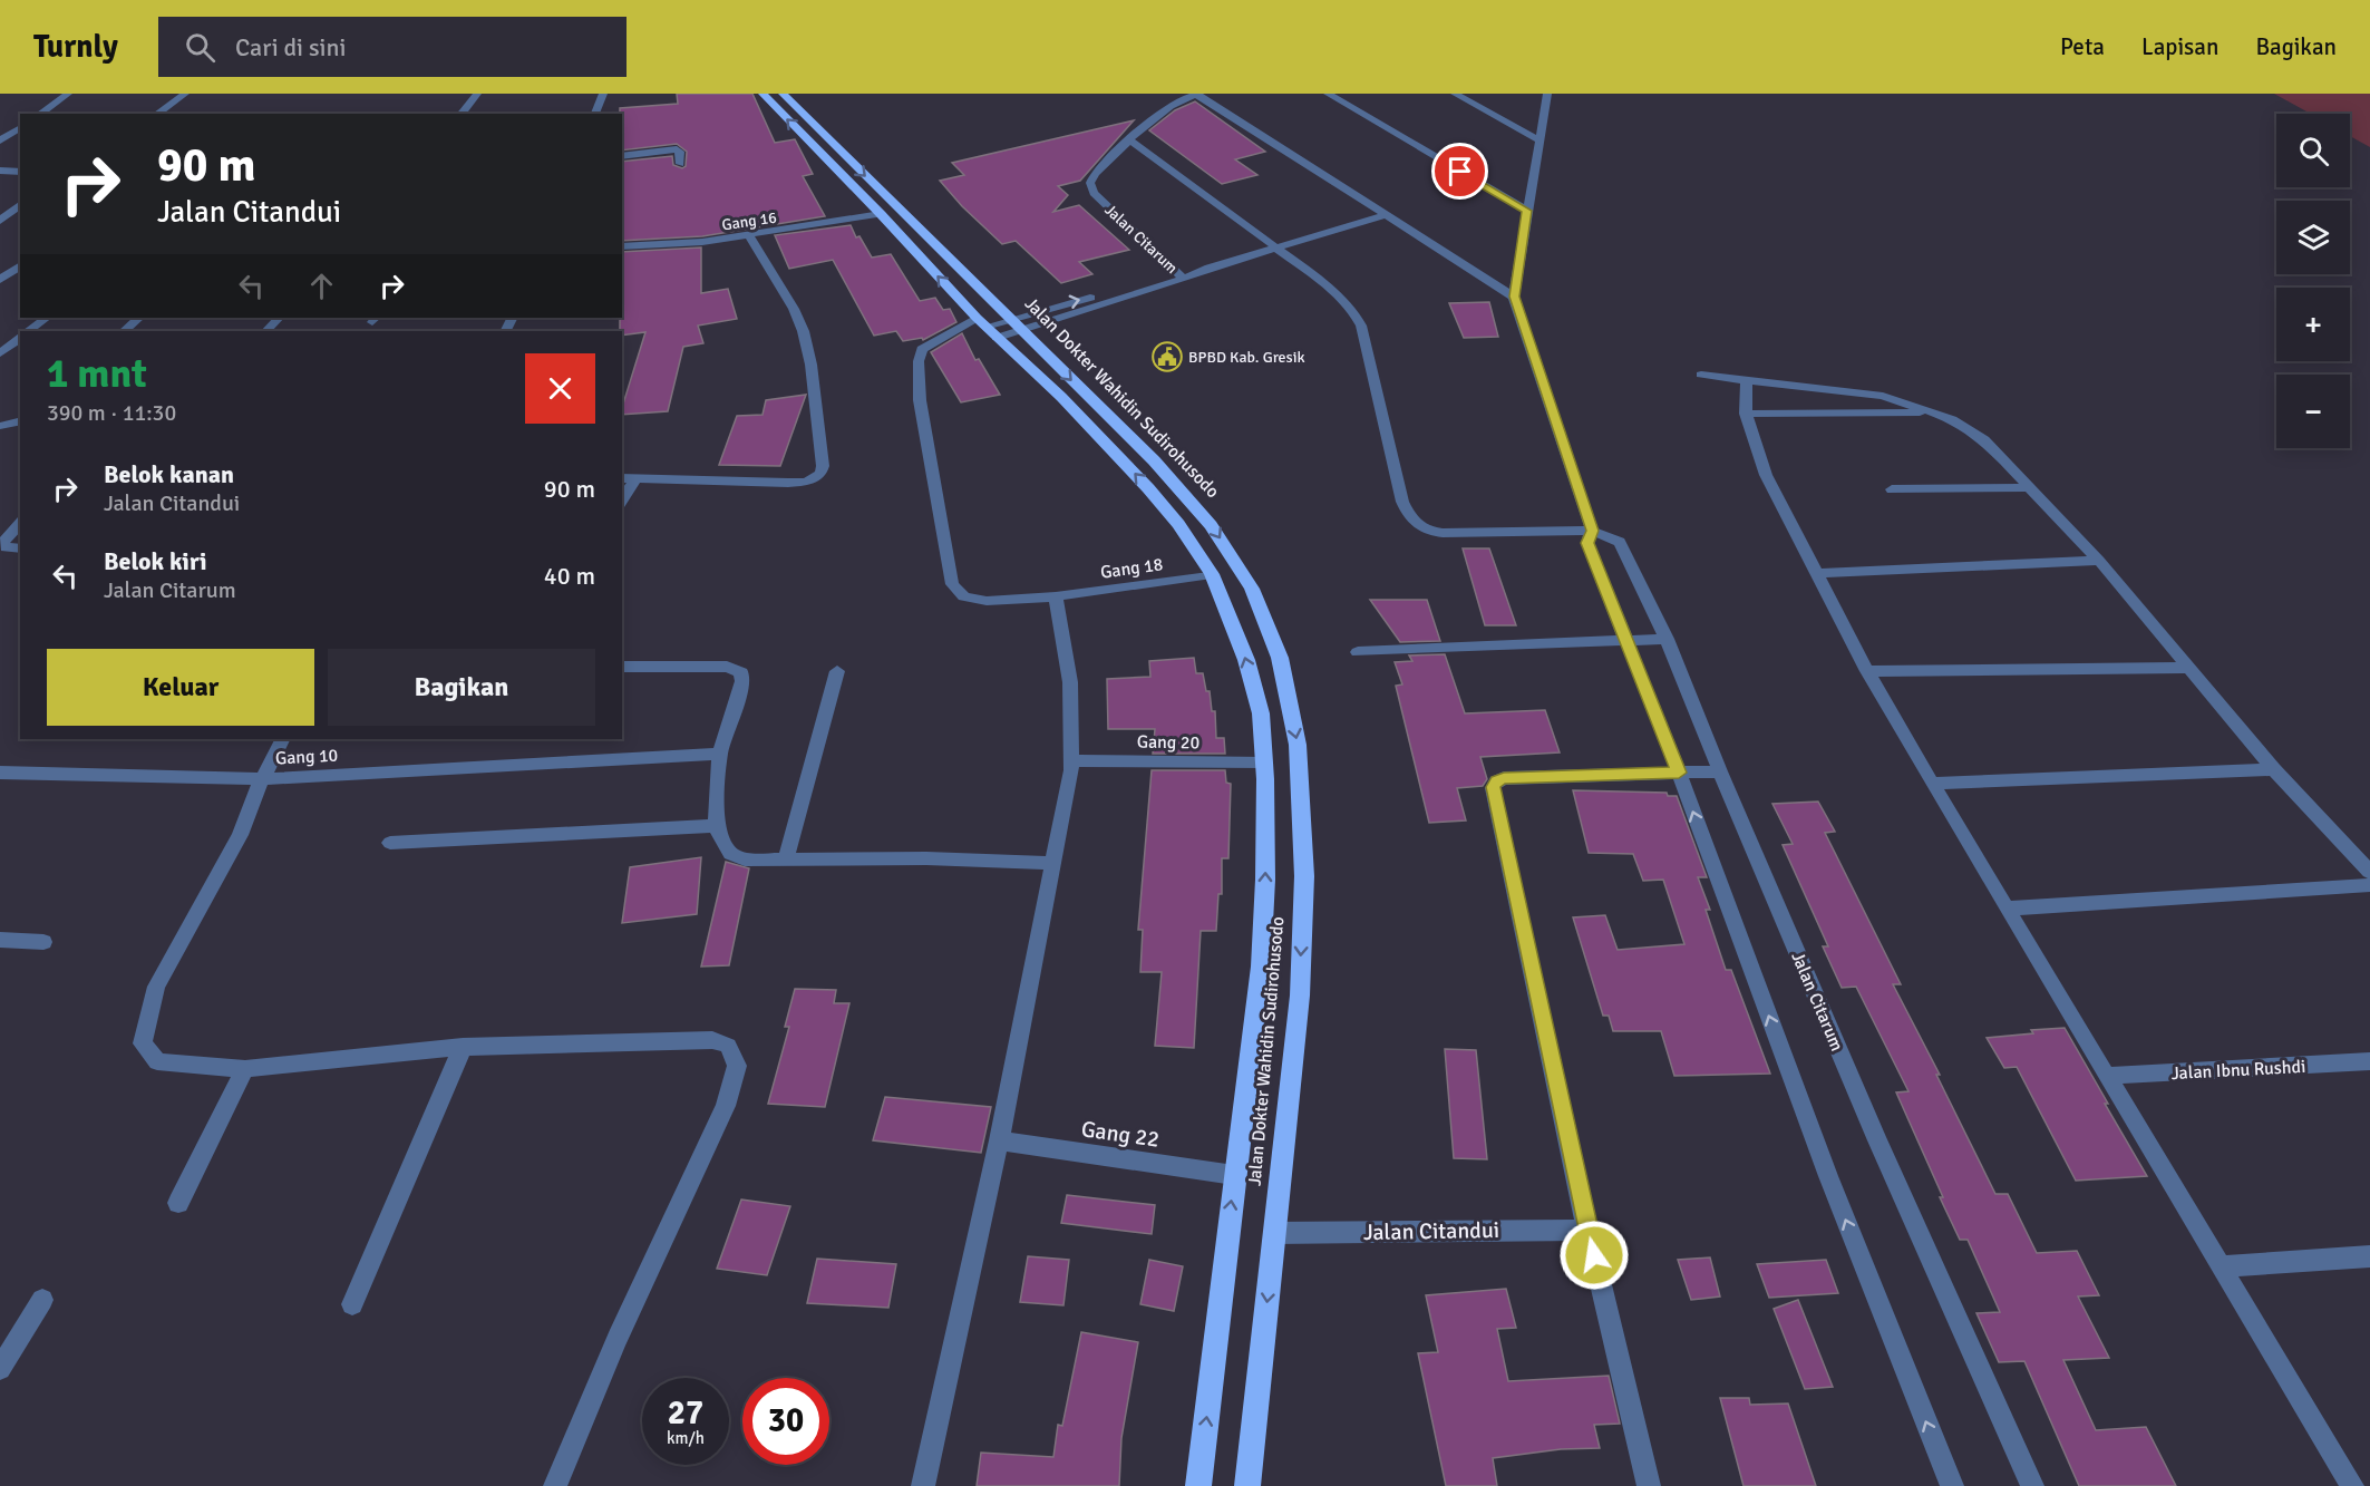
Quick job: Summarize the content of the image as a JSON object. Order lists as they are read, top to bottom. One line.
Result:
{"streets":{"highway":["Jalan Dokter Wahidin Sudirohusodo"],"street":["Gang 16","Jalan Citarum","Gang 18","Gang 20","Gang 10","Jalan Ibnu Rushdi","Gang 22","Jalan Citandui"]},"crossings":[["Gang 16","Jalan Dokter Wahidin Sudirohusodo"],["Jalan Citarum","Gang 18"],["Jalan Dokter Wahidin Sudirohusodo","Gang 18"],["Jalan Dokter Wahidin Sudirohusodo","Gang 20"],["Jalan Dokter Wahidin Sudirohusodo","Gang 22"],["Jalan Dokter Wahidin Sudirohusodo","Jalan Citandui"]],"places":{"public building":["BPBD Kab. Gresik"]},"page":{"header":"Turnly","search":"Cari di sini","nav":["Peta","Lapisan","Bagikan"],"map_buttons":["+","−"],"turn":["90 m","Jalan Citandui"],"heading":["1 mnt","390 m · 11:30"],"list":[{"name":"Belok kanan","note":"Jalan Citandui","value":"90 m"},{"name":"Belok kiri","note":"Jalan Citarum","value":"40 m"}],"buttons":["Keluar","Bagikan"],"speed":"27 km/h","limit":"30"}}
